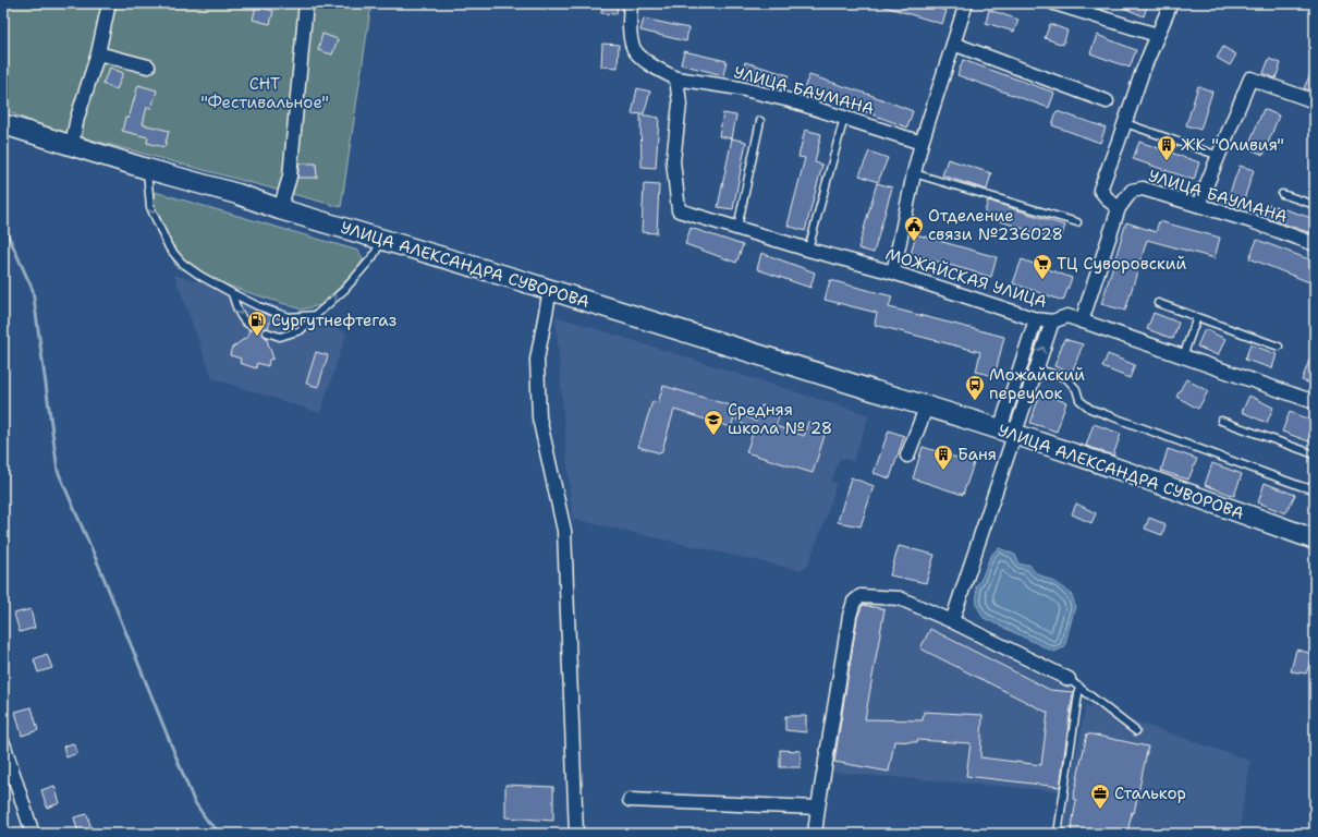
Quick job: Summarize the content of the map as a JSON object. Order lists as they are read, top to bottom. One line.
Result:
{"streets":{"main road":["УЛИЦА АЛЕКСАНДРА СУВОРОВА"],"street":["УЛИЦА БАУМАНА","МОЖАЙСКАЯ УЛИЦА"]},"crossings":[["УЛИЦА БАУМАНА","МОЖАЙСКАЯ УЛИЦА"]],"parks":["СНТ \"Фестивальное\""],"places":{"building":["ЖК \"Оливия\"","Баня"],"public building":["Отделение связи №236028"],"supermarket":["ТЦ Суворовский"],"fuel station":["Сургутнефтегаз"],"bus stop":["Можайский переулок"],"school or university":["Средняя школа № 28"],"office":["Сталькор"]}}
